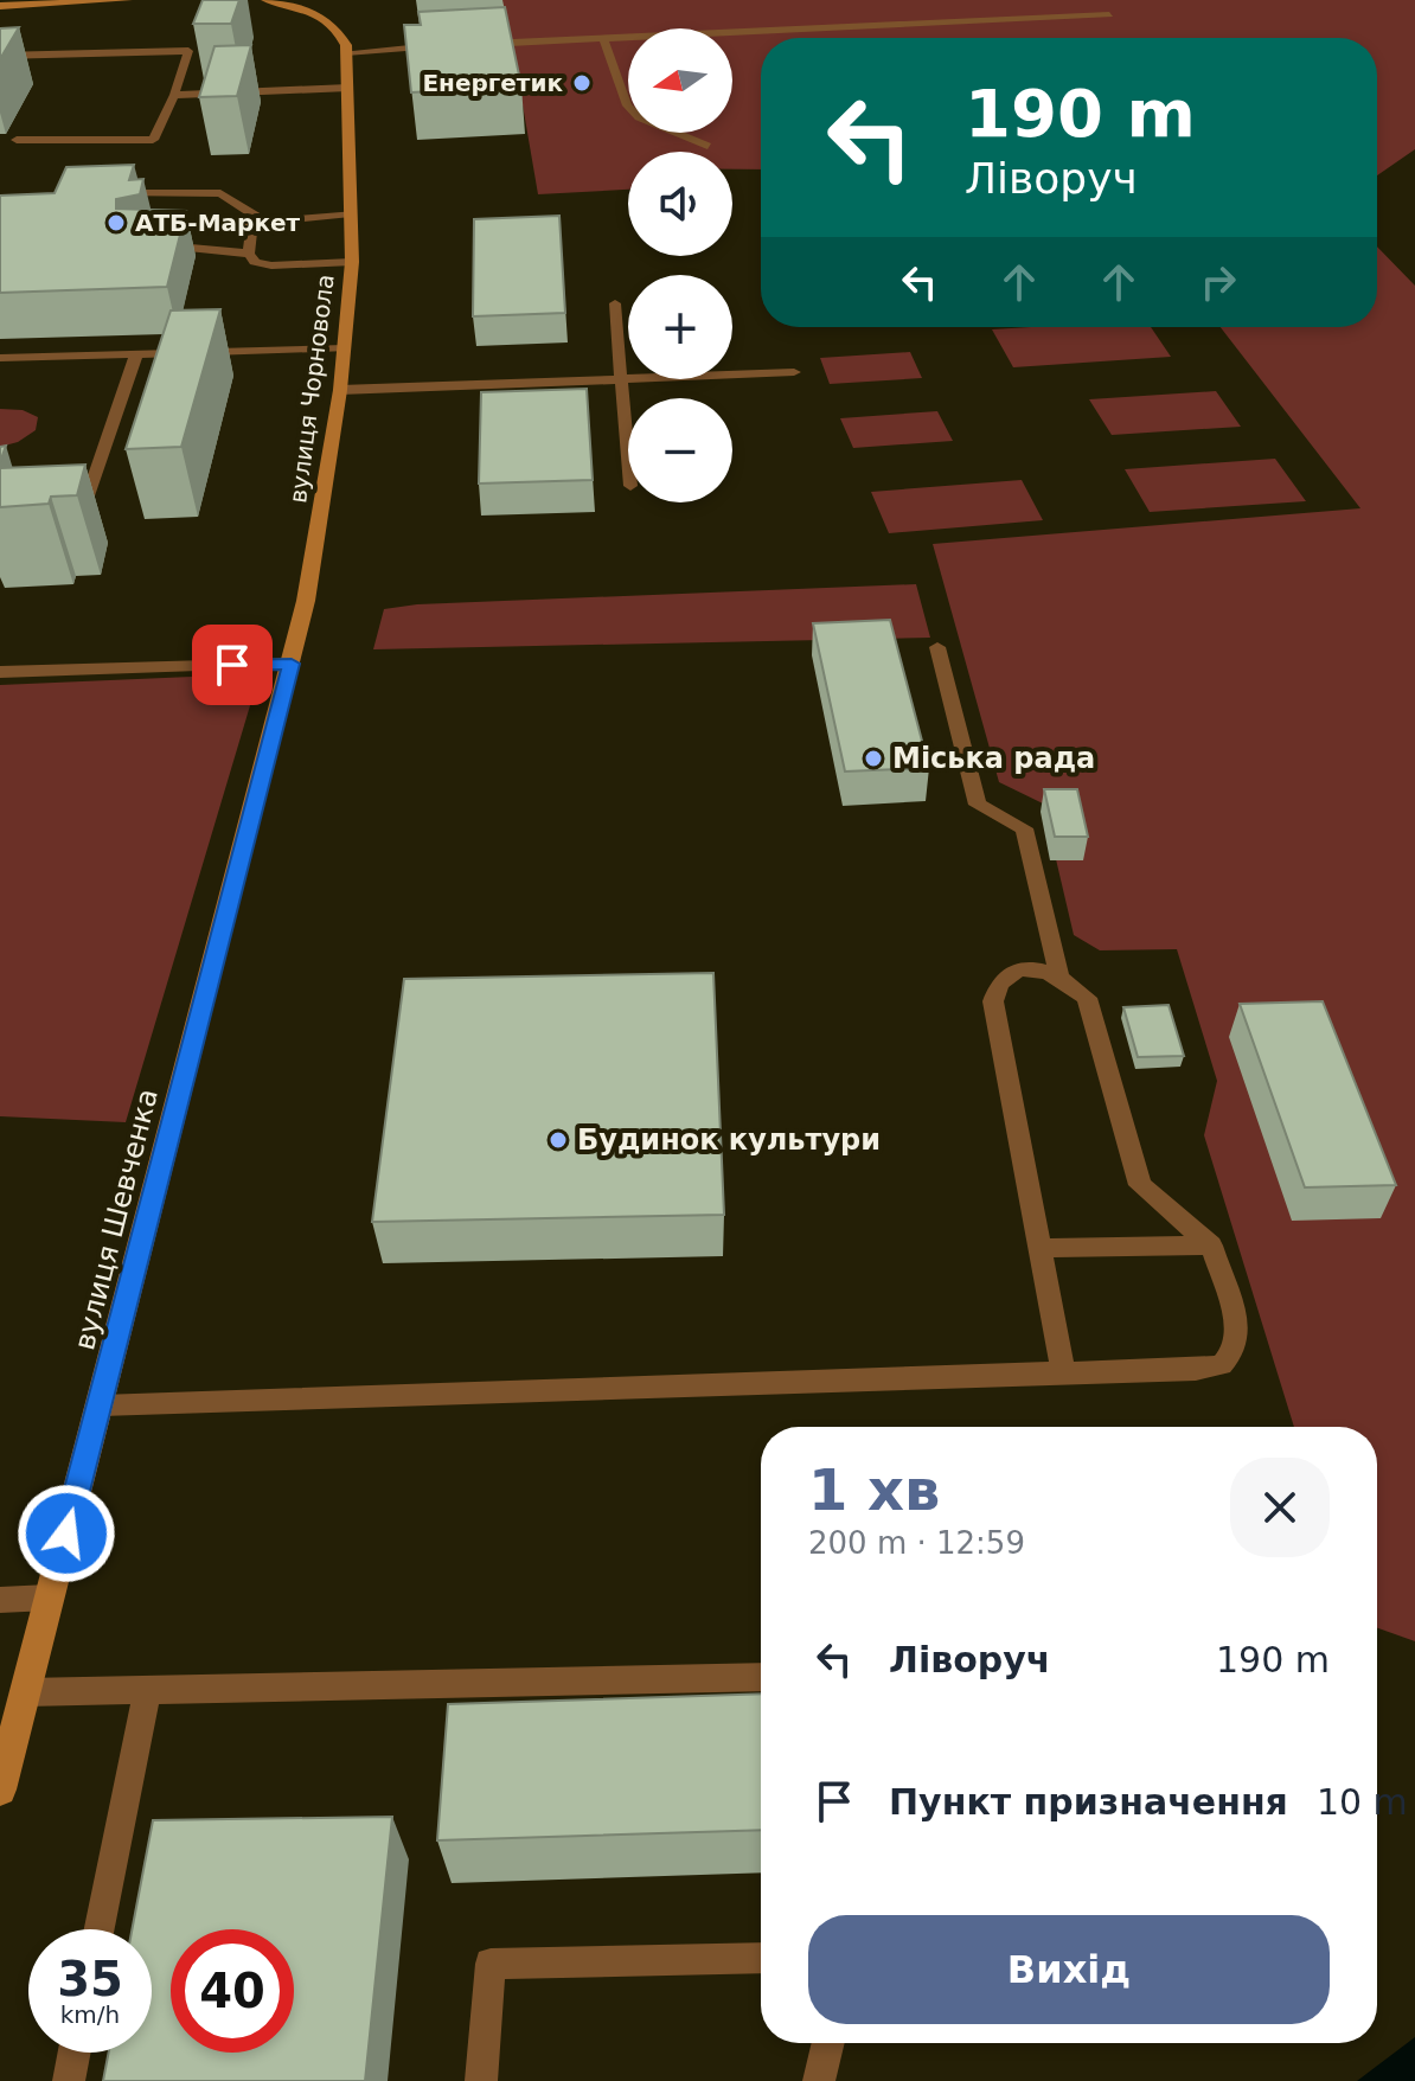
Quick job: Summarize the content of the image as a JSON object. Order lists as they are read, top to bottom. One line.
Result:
{"streets":{"street":["вулиця Чорновола","вулиця Шевченка"]},"crossings":[["вулиця Чорновола","вулиця Шевченка"]],"places":["Енергетик","АТБ-Маркет","Міська рада","Будинок культури"],"north":"left","page":{"map_buttons":["+","−"],"turn":["190 m","Ліворуч"],"heading":["1 хв","200 m · 12:59"],"list":[{"name":"Ліворуч","value":"190 m"},{"name":"Пункт призначення","value":"10 m"}],"buttons":"Вихід","speed":"35 km/h","limit":"40"}}
